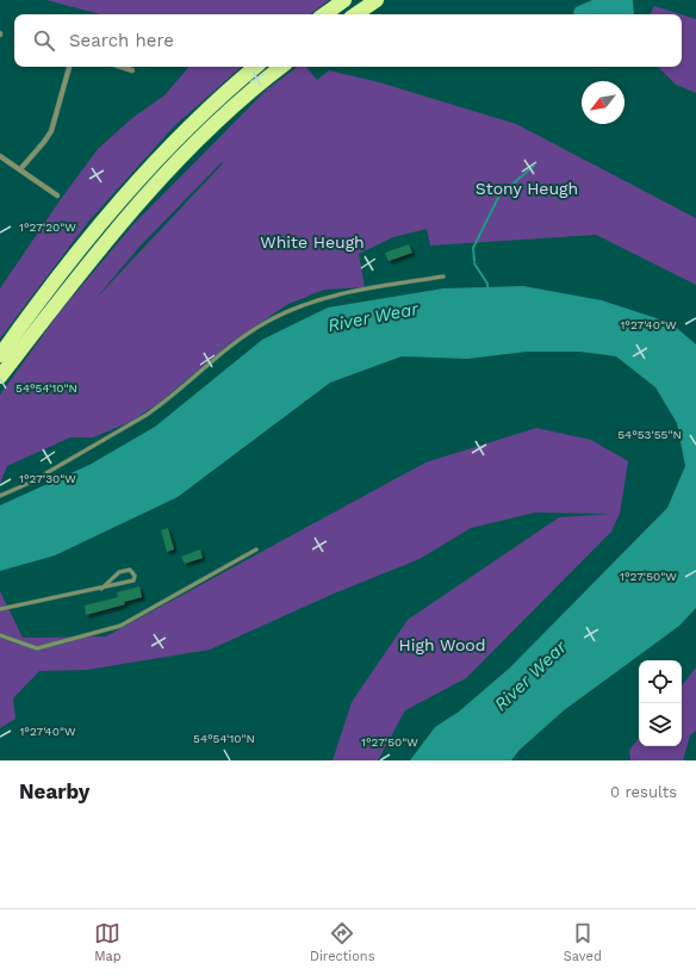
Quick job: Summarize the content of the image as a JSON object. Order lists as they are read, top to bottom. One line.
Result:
{"water":["River Wear"],"parks":["Stony Heugh","White Heugh","High Wood"],"north":"bottom left","page":{"search":"Search here","heading":["Nearby","0 results"],"nav":["Map","Directions","Saved"]},"coordinates":["1°27'20\"W","1°27'40\"W","54°54'10\"N","54°53'55\"N","1°27'30\"W","1°27'50\"W"]}
